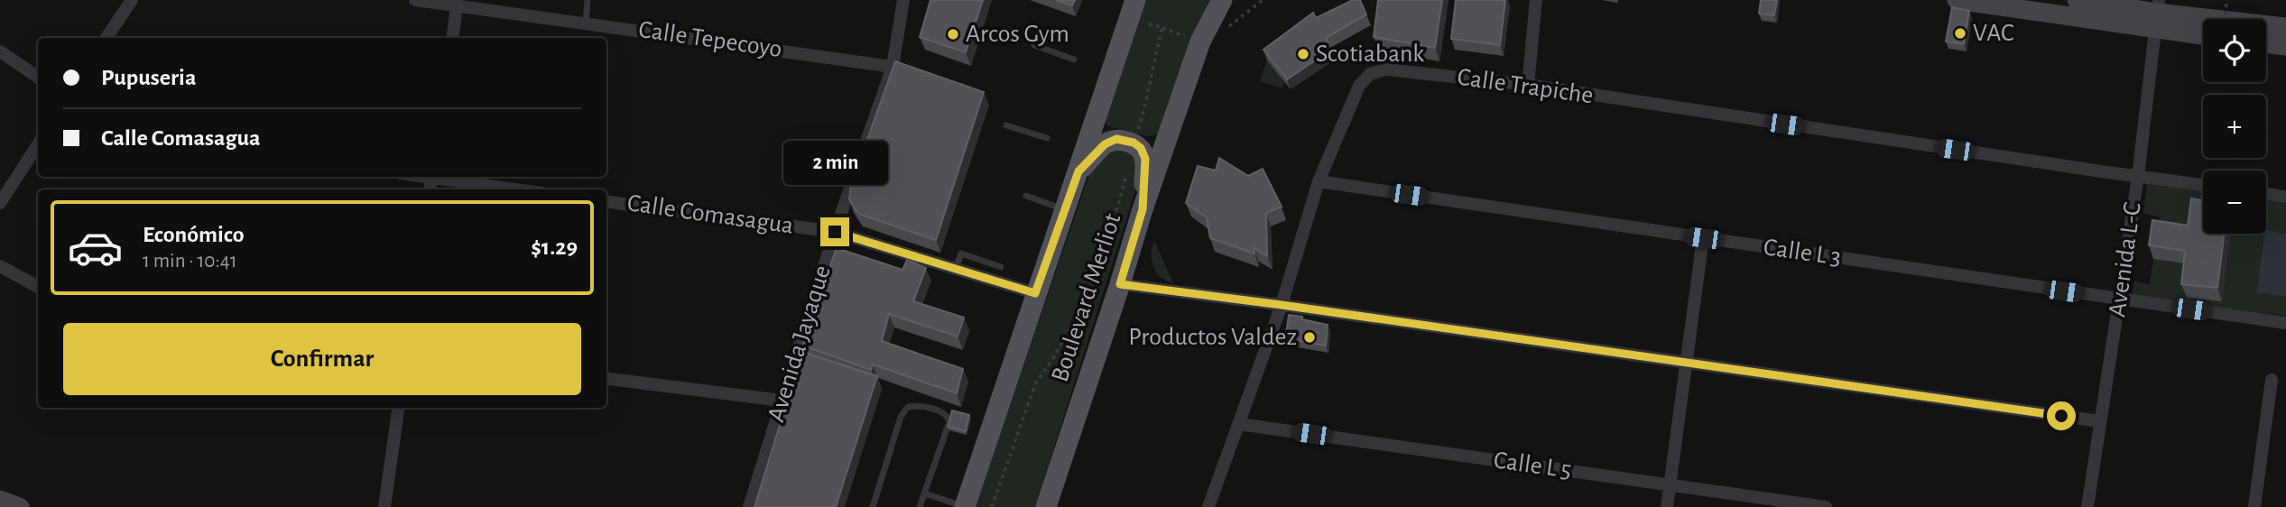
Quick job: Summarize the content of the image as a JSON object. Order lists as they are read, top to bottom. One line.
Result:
{"streets":{"main road":["Boulevard Merliot"],"street":["Calle Tepecoyo","Calle Trapiche","Calle Comasagua","Calle L 3","Avenida L-C","Avenida Jayaque","Calle L 5"]},"crossings":[["Calle Tepecoyo","Avenida Jayaque"],["Calle Trapiche","Calle L 3"],["Calle Trapiche","Avenida L-C"],["Calle Trapiche","Calle L 5"],["Calle Comasagua","Boulevard Merliot"],["Calle Comasagua","Avenida Jayaque"],["Calle L 3","Avenida L-C"]],"places":["VAC","Arcos Gym","Scotiabank","Productos Valdez"],"page":{"map_buttons":["+","−"],"banner":["Pupuseria","Calle Comasagua"],"bubble":"2 min","list":[{"name":"Económico","note":"1 min · 10:41","value":"$1.29"}],"buttons":"Confirmar"}}
